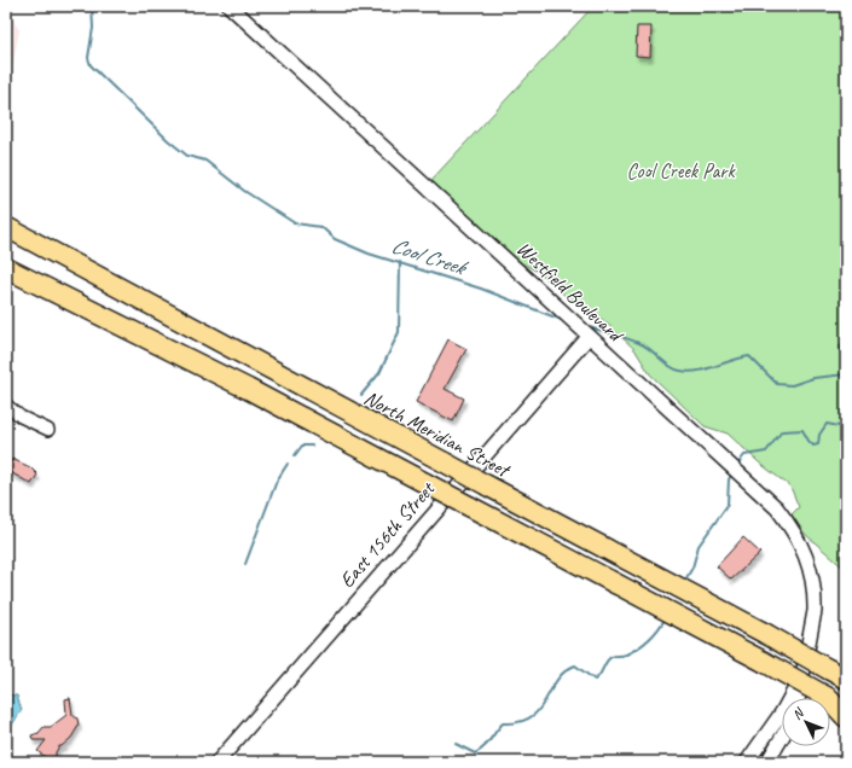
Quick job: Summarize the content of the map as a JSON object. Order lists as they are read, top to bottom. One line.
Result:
{"streets":{"highway":["North Meridian Street"],"street":["Westfield Boulevard","East 156th Street"]},"crossings":[["Westfield Boulevard","East 156th Street"]],"water":["Cool Creek"],"parks":["Cool Creek Park"],"north":"top left"}
